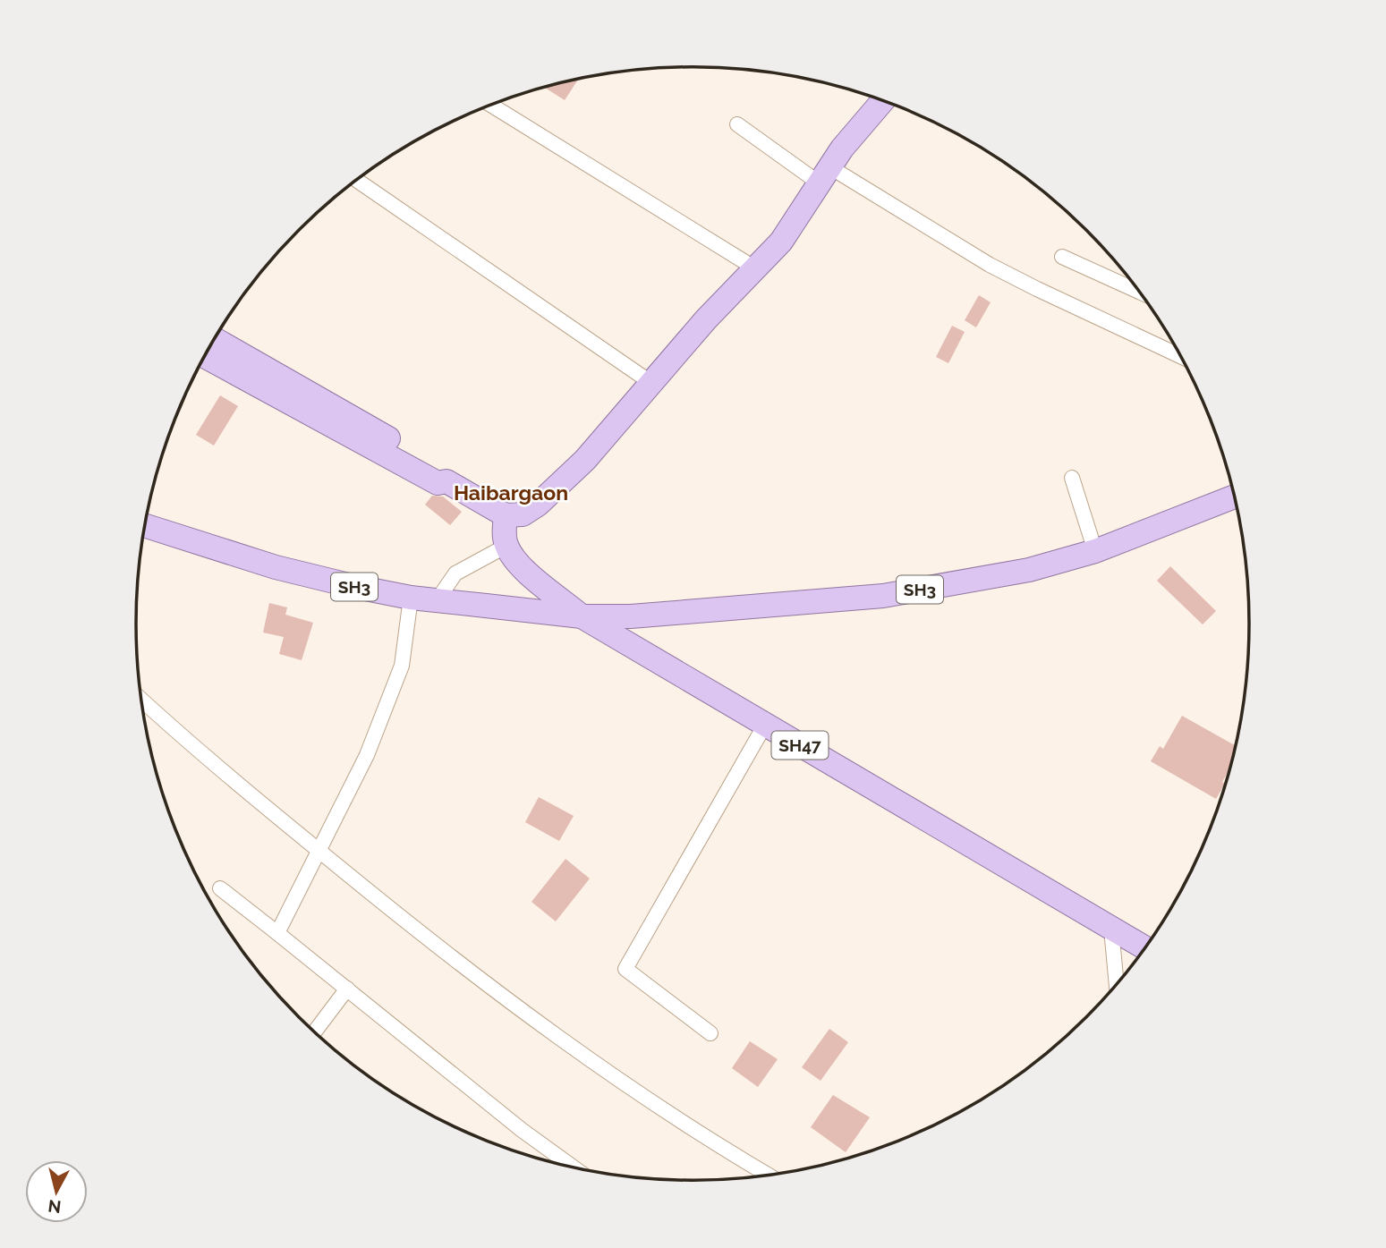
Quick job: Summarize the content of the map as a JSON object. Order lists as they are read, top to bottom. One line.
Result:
{"streets":{"main road":["SH3","SH47"]},"crossings":[["SH3","SH47"]],"districts":["Haibargaon"],"north":"bottom"}
